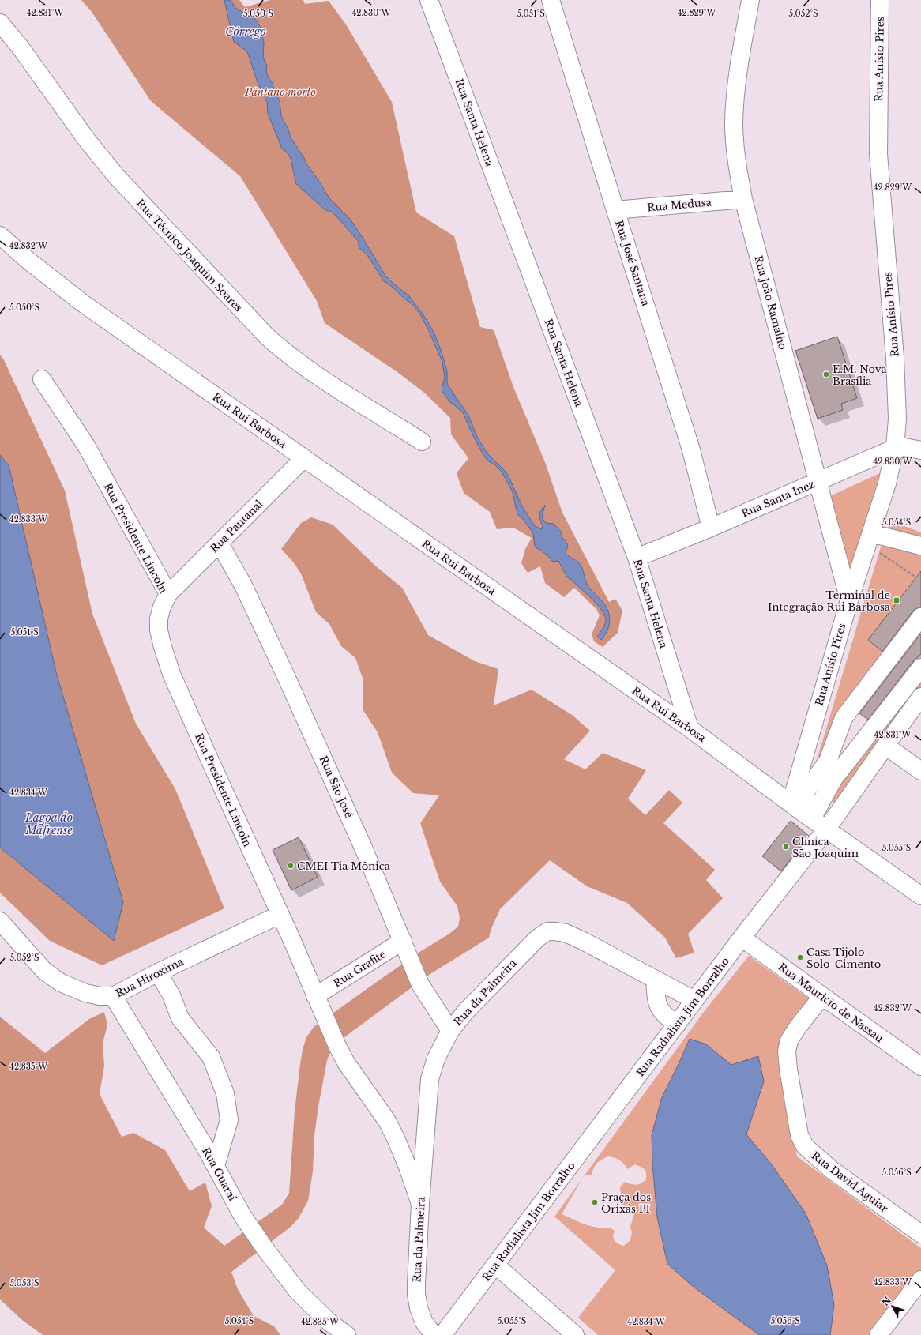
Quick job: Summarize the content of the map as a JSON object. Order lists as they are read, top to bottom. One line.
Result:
{"streets":{"street":["Rua Anísio Pires","Rua Santa Helena","Rua Medusa","Rua Técnico Joaquim Soares","Rua José Santana","Rua João Ramalho","Rua Rui Barbosa","Rua Santa Inez","Rua Pantanal","Rua Presidente Lincoln","Rua São José","Rua Grafite","Rua Hiroxima","Rua da Palmeira","Rua Mauricio de Nassau","Rua Radialista Jim Borralho","Rua Guaraí","Rua David Aguiar"]},"crossings":[["Rua Anísio Pires","Rua João Ramalho"],["Rua Anísio Pires","Rua Rui Barbosa"],["Rua Anísio Pires","Rua Santa Inez"],["Rua Santa Helena","Rua Rui Barbosa"],["Rua Santa Helena","Rua Santa Inez"],["Rua Medusa","Rua José Santana"],["Rua Medusa","Rua João Ramalho"],["Rua José Santana","Rua Santa Inez"],["Rua João Ramalho","Rua Santa Inez"],["Rua Rui Barbosa","Rua Pantanal"],["Rua Rui Barbosa","Rua Radialista Jim Borralho"],["Rua Pantanal","Rua Presidente Lincoln"],["Rua Pantanal","Rua São José"],["Rua Presidente Lincoln","Rua Grafite"],["Rua Presidente Lincoln","Rua Hiroxima"],["Rua Presidente Lincoln","Rua da Palmeira"],["Rua São José","Rua Grafite"],["Rua São José","Rua da Palmeira"],["Rua Hiroxima","Rua Guaraí"],["Rua da Palmeira","Rua Radialista Jim Borralho"],["Rua Mauricio de Nassau","Rua Radialista Jim Borralho"],["Rua Mauricio de Nassau","Rua David Aguiar"]],"water":["Córrego","Lagoa do Mafrense"],"parks":["Pântano morto"],"places":{"other":["E.M. Nova Brasília","Clínica São Joaquim","CMEI Tia Mônica","Casa Tijolo Solo-Cimento","Praça dos Orixás PI"],"transit":["Terminal de Integração Rui Barbosa"]},"north":"top left","coordinates":["42.829°W","42.831°W","42.830°W","5.050°S","5.051°S","5.052°S","42.832°W","42.833°W","5.054°S","42.834°W","5.055°S","42.835°W","5.056°S","5.053°S"]}
